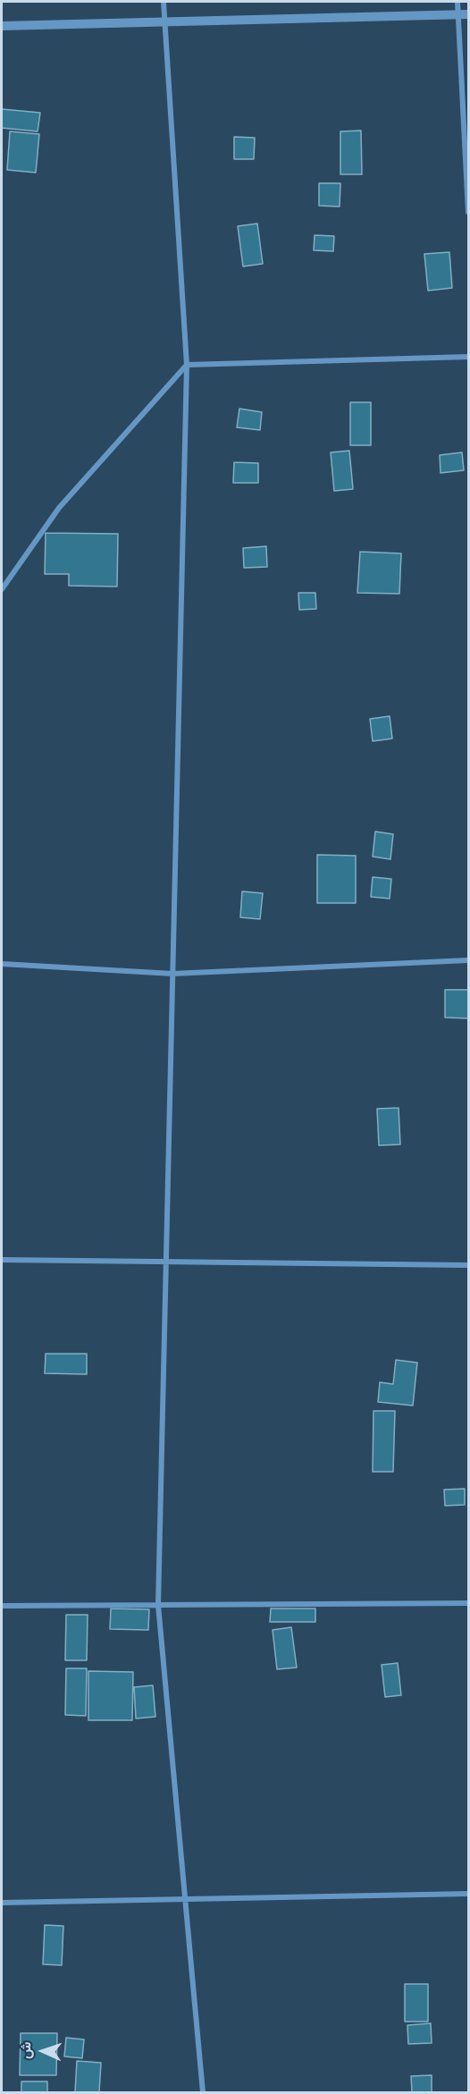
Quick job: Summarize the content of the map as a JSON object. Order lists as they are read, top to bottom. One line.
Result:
{"north":"left"}
